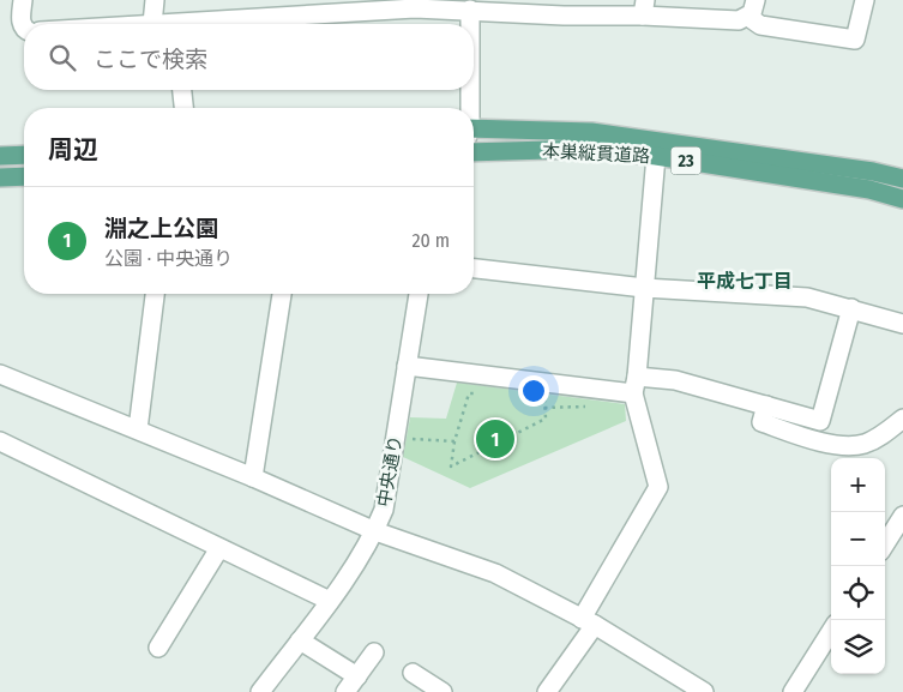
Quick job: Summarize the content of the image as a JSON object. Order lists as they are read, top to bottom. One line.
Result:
{"streets":{"main road":["本巣縦貫道路","23"],"street":["中央通り"]},"districts":["平成七丁目"],"page":{"search":"ここで検索","heading":"周辺","list":[{"mark":"1","name":"淵之上公園","note":"公園 · 中央通り","value":"20 m"}],"pins":"1","map_buttons":["+","−"]}}
